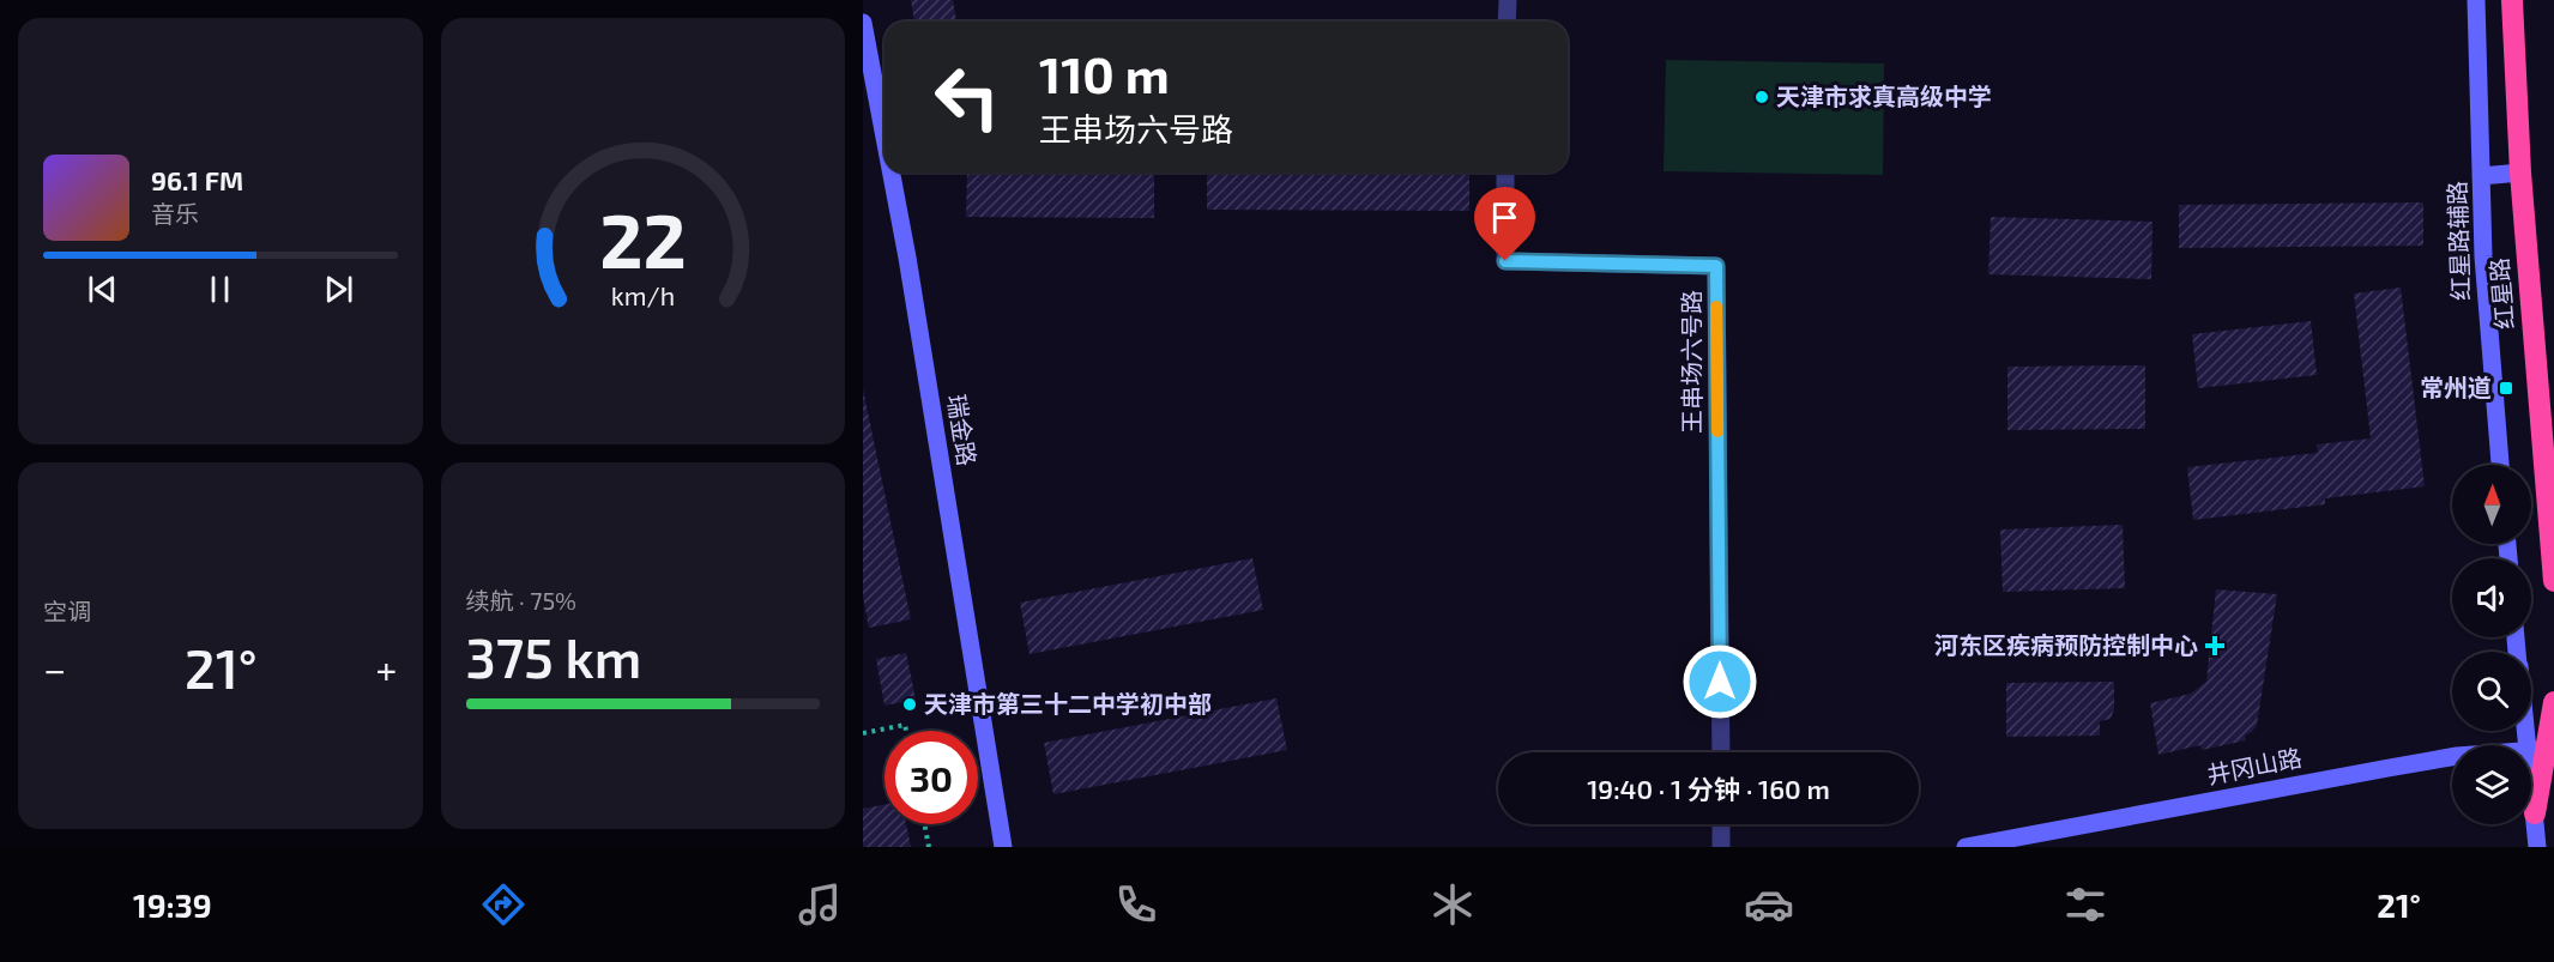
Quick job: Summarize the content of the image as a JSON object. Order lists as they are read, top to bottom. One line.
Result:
{"streets":{"highway":["红星路"],"street":["红星路辅路","王串场六号路","瑞金路","井冈山路"]},"places":{"other":["天津市求真高级中学","天津市第三十二中学初中部"],"transit":["常州道"],"health":["河东区疾病预防控制中心"]},"north":"top","page":{"turn":["110 m","王串场六号路"],"song":["96.1 FM","音乐"],"tile":["空调",["续航 · 75%","375 km"]],"heat":["−","21°","+"],"limit":"30","trip":"19:40 · 1 分钟 · 160 m","tabs":["19:39","21°"],"gauge":["22","km/h"]}}
